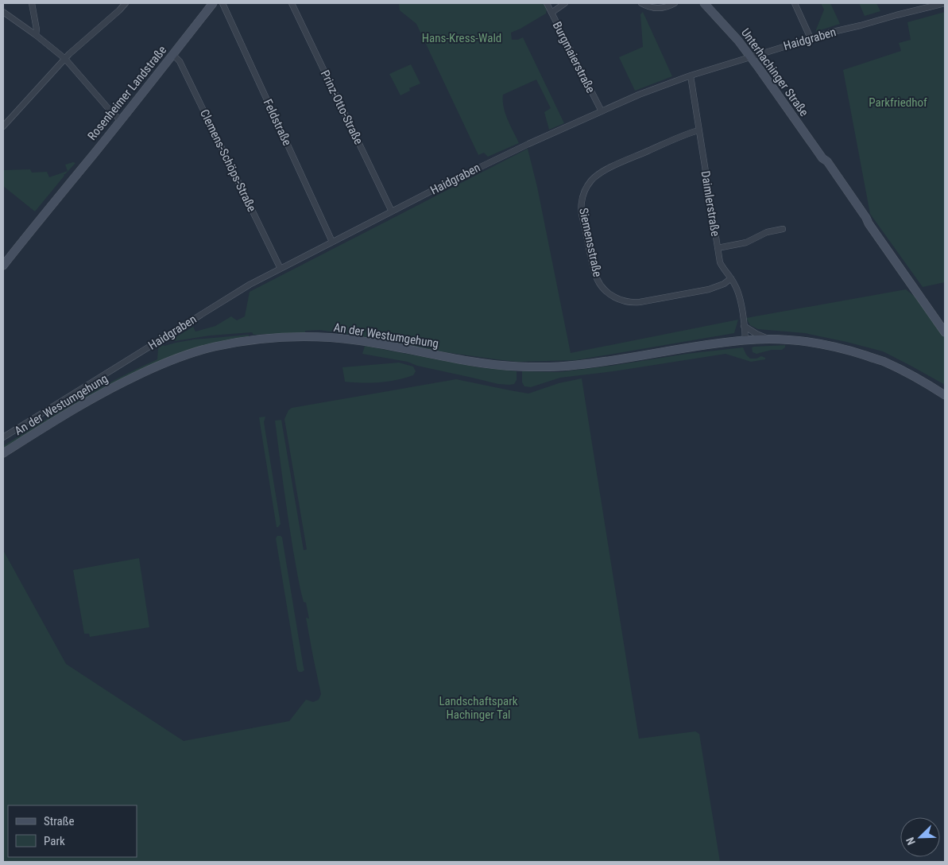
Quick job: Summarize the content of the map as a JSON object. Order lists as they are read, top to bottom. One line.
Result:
{"streets":{"main road":["Unterhachinger Straße","Rosenheimer Landstraße","An der Westumgehung"],"street":["Haidgraben","Burgmaierstraße","Prinz-Otto-Straße","Feldstraße","Clemens-Schöps-Straße","Daimlerstraße","Siemensstraße"]},"crossings":[["Haidgraben","Burgmaierstraße"],["Haidgraben","Unterhachinger Straße"],["Haidgraben","Prinz-Otto-Straße"],["Haidgraben","Feldstraße"],["Haidgraben","Clemens-Schöps-Straße"],["Haidgraben","Daimlerstraße"],["Rosenheimer Landstraße","Clemens-Schöps-Straße"],["Daimlerstraße","Siemensstraße"],["Daimlerstraße","An der Westumgehung"]],"parks":["Hans-Kress-Wald","Parkfriedhof","Landschaftspark Hachinger Tal"],"legend":["Straße","Park"],"north":"bottom left"}
